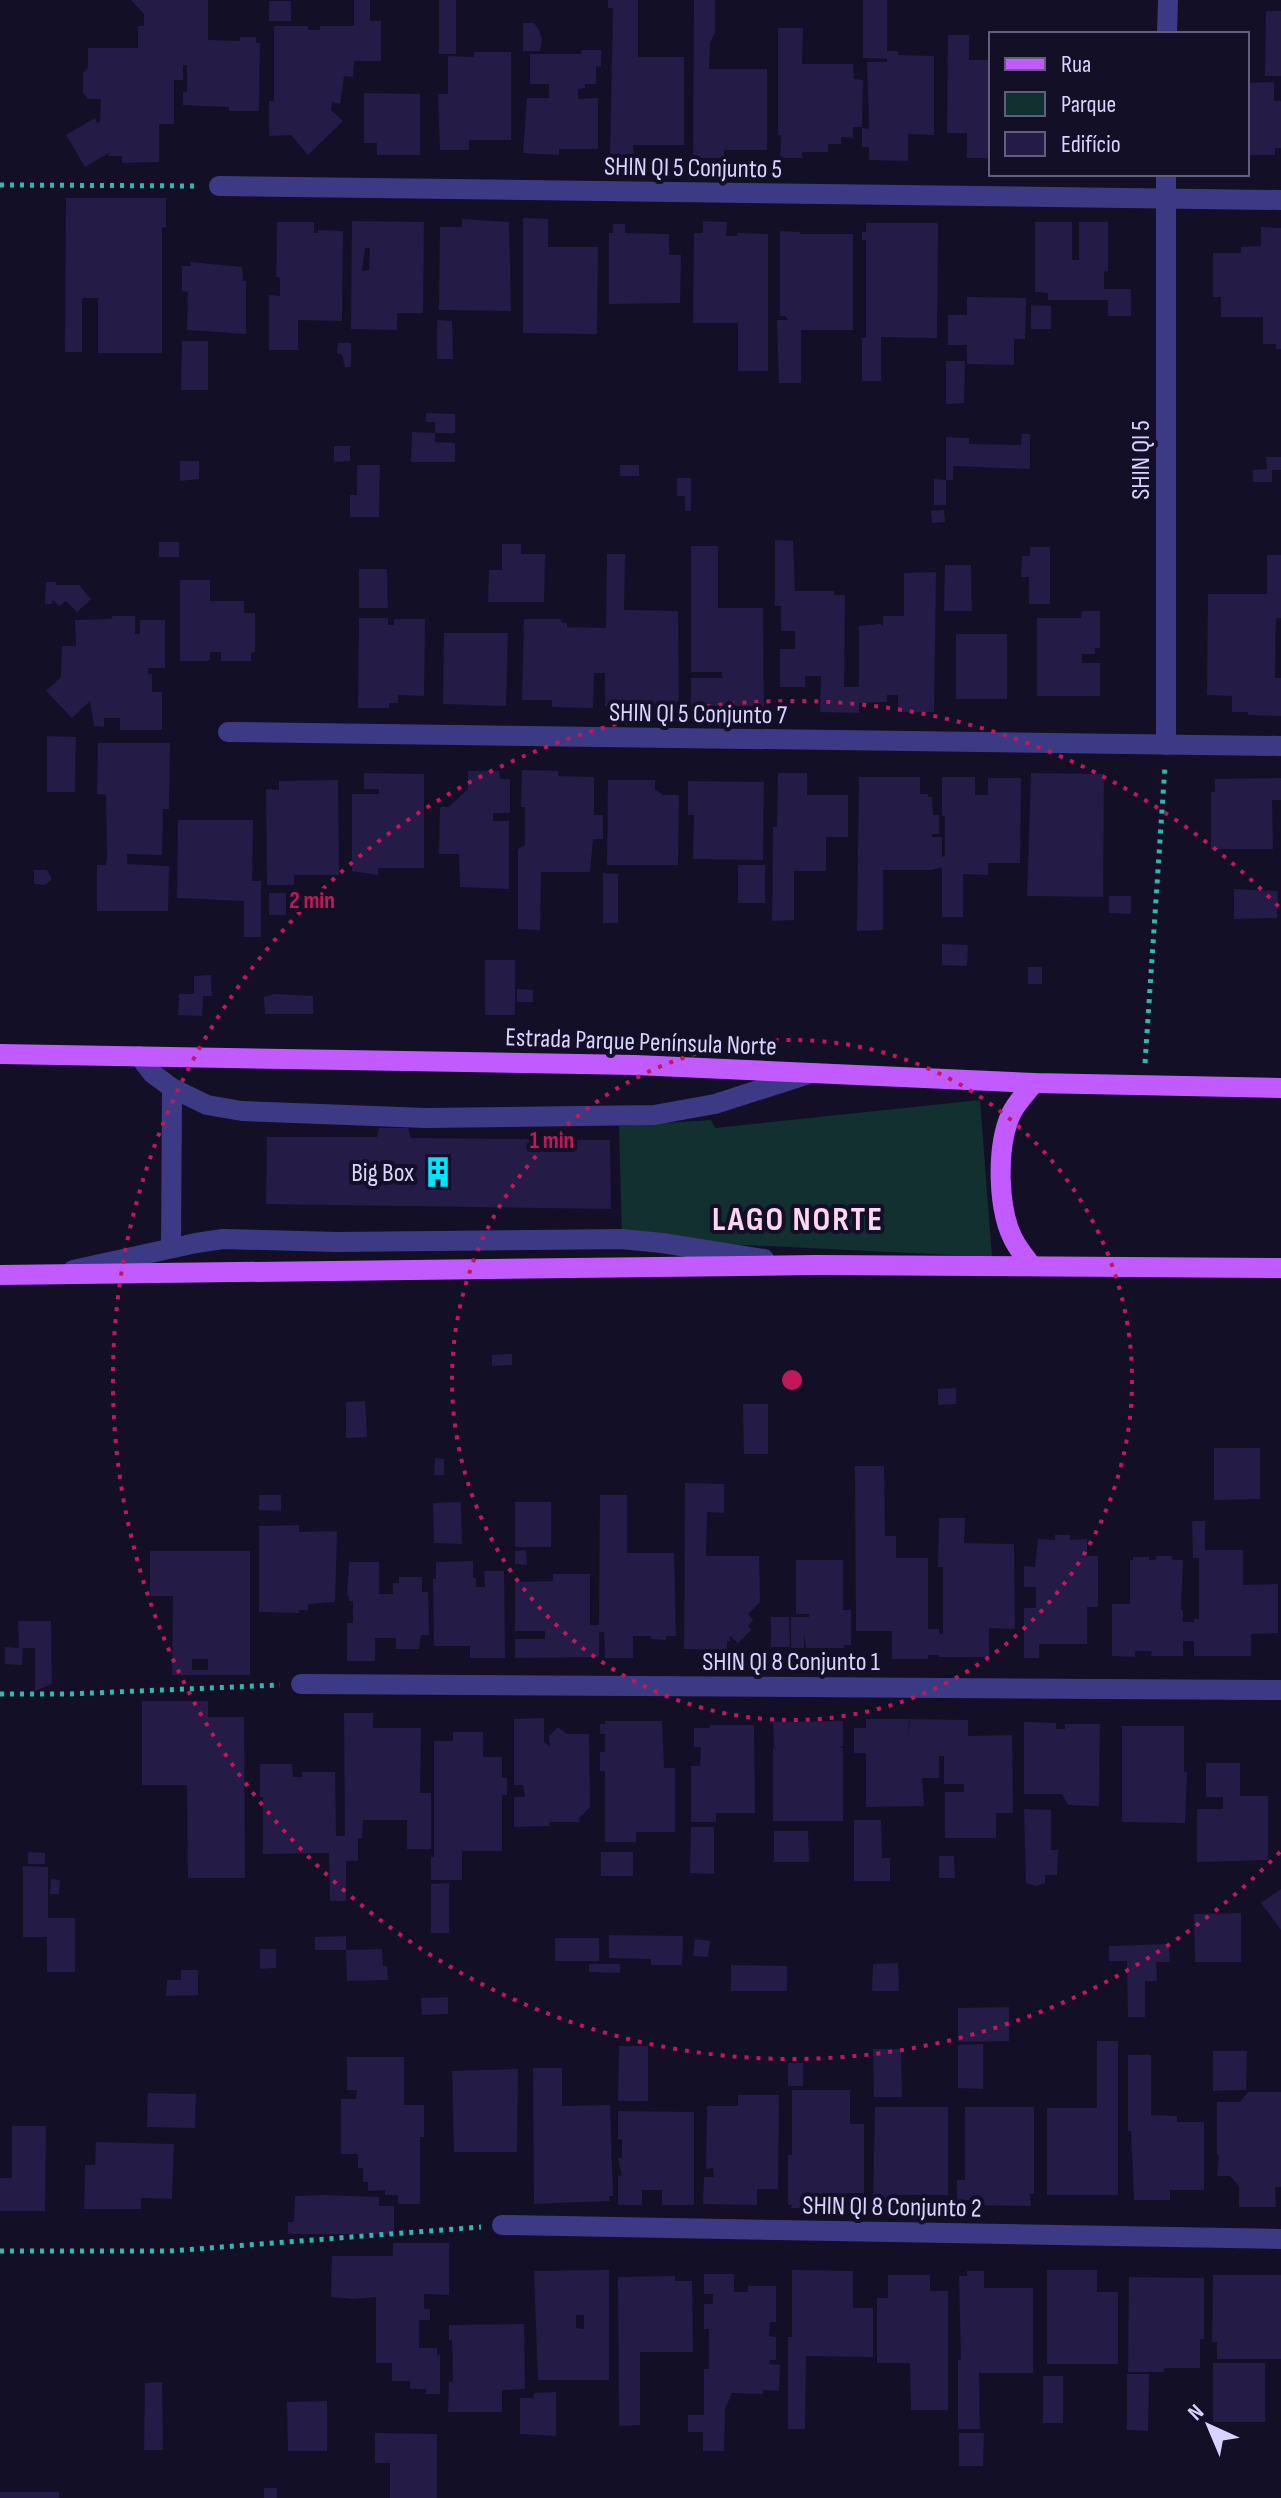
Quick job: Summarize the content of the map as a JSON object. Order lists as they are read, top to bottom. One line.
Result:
{"streets":{"main road":["Estrada Parque Península Norte"],"street":["SHIN QI 5 Conjunto 5","SHIN QI 5","SHIN QI 5 Conjunto 7","SHIN QI 8 Conjunto 1","SHIN QI 8 Conjunto 2"]},"crossings":[["SHIN QI 5 Conjunto 5","SHIN QI 5"],["SHIN QI 5","SHIN QI 5 Conjunto 7"]],"districts":["LAGO NORTE"],"places":{"building":["Big Box"]},"legend":["Rua","Parque","Edifício"],"north":"top left","rings":["2 min","1 min"]}
